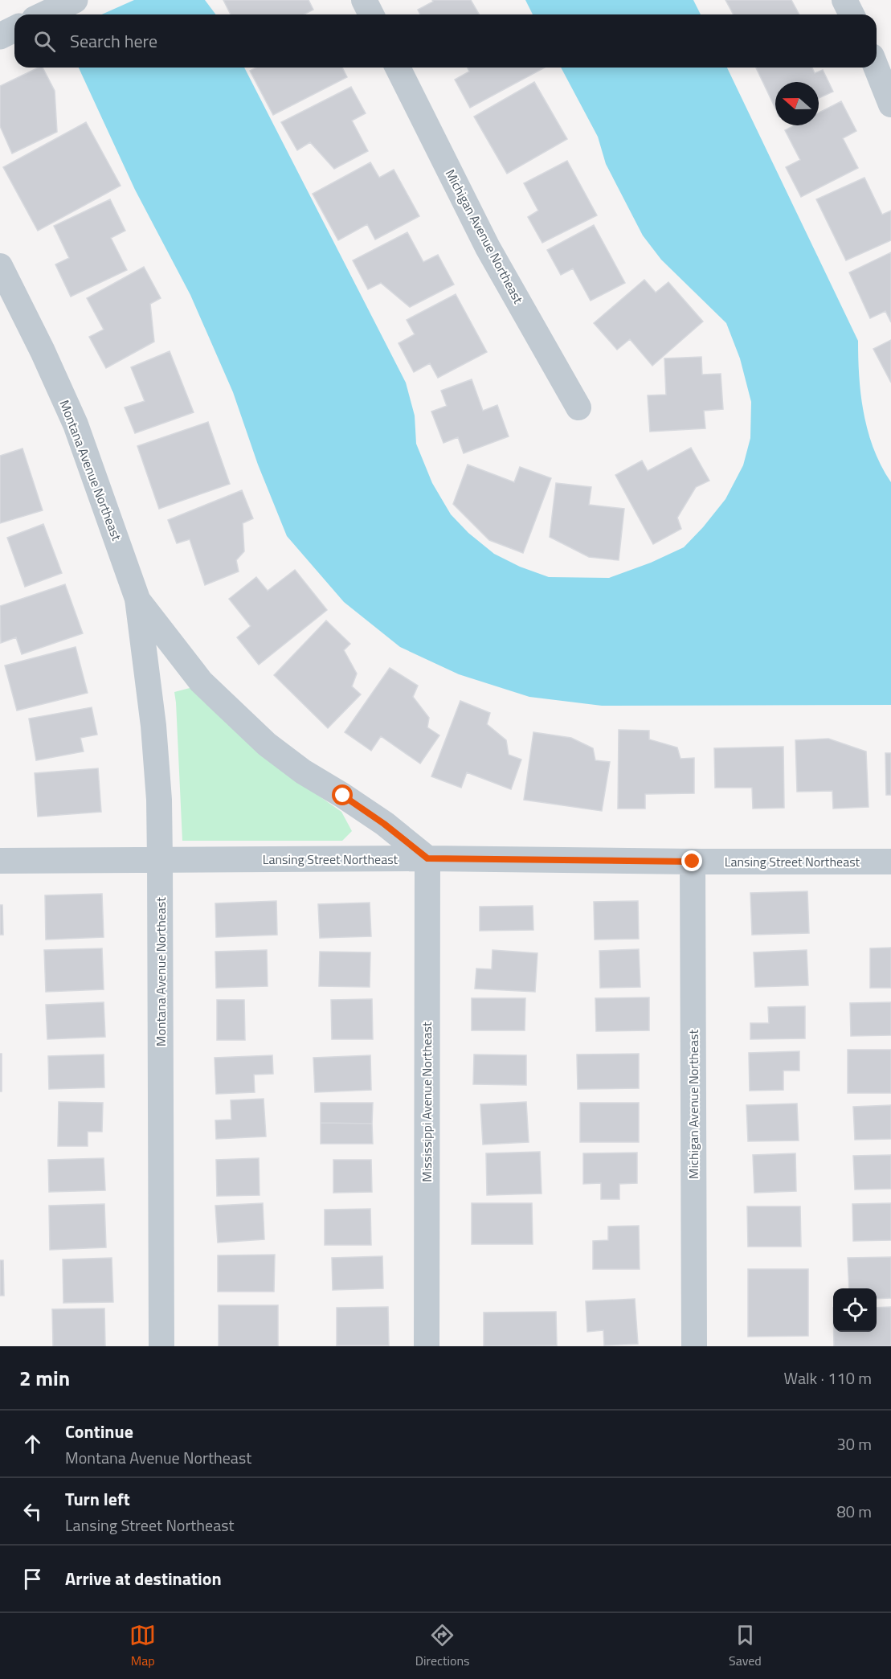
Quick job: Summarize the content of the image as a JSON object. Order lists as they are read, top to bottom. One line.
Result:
{"streets":{"street":["Michigan Avenue Northeast","Montana Avenue Northeast","Lansing Street Northeast","Mississippi Avenue Northeast"]},"crossings":[["Michigan Avenue Northeast","Lansing Street Northeast"],["Montana Avenue Northeast","Lansing Street Northeast"],["Montana Avenue Northeast","Mississippi Avenue Northeast"],["Lansing Street Northeast","Mississippi Avenue Northeast"]],"north":"left","page":{"search":"Search here","heading":["2 min","Walk · 110 m"],"list":[["Continue","Montana Avenue Northeast","30 m"],["Turn left","Lansing Street Northeast","80 m"],"Arrive at destination"],"nav":["Map","Directions","Saved"]}}
